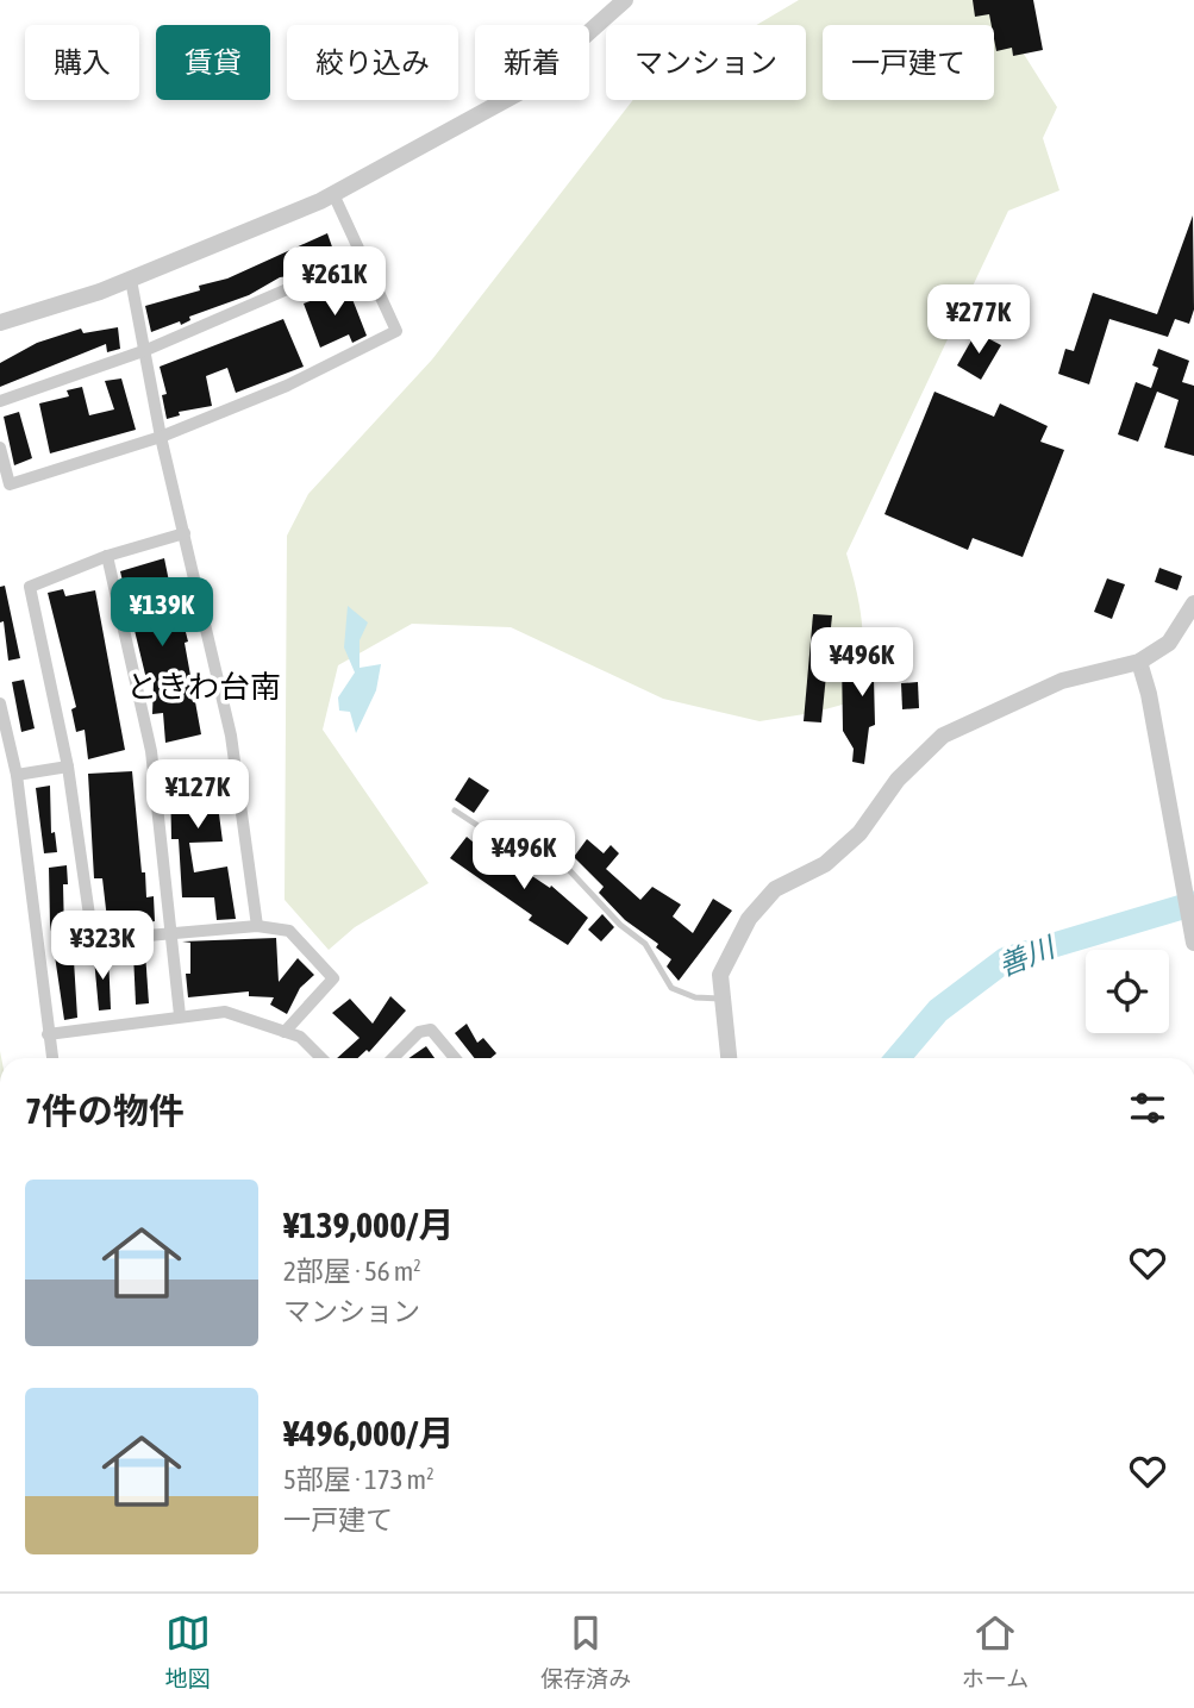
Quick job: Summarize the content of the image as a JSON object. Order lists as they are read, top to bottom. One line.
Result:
{"districts":["ときわ台南"],"water":["善川"],"page":{"chip":["購入","賃貸","絞り込み","新着","マンション","一戸建て"],"price":["¥261K","¥277K","¥139K","¥496K","¥127K","¥496K","¥323K"],"heading":"7件の物件","list":[{"name":"¥139,000/月","note":"2部屋 · 56 m² · マンション"},{"name":"¥496,000/月","note":"5部屋 · 173 m² · 一戸建て"}],"tabs":["地図","保存済み","ホーム"]}}
